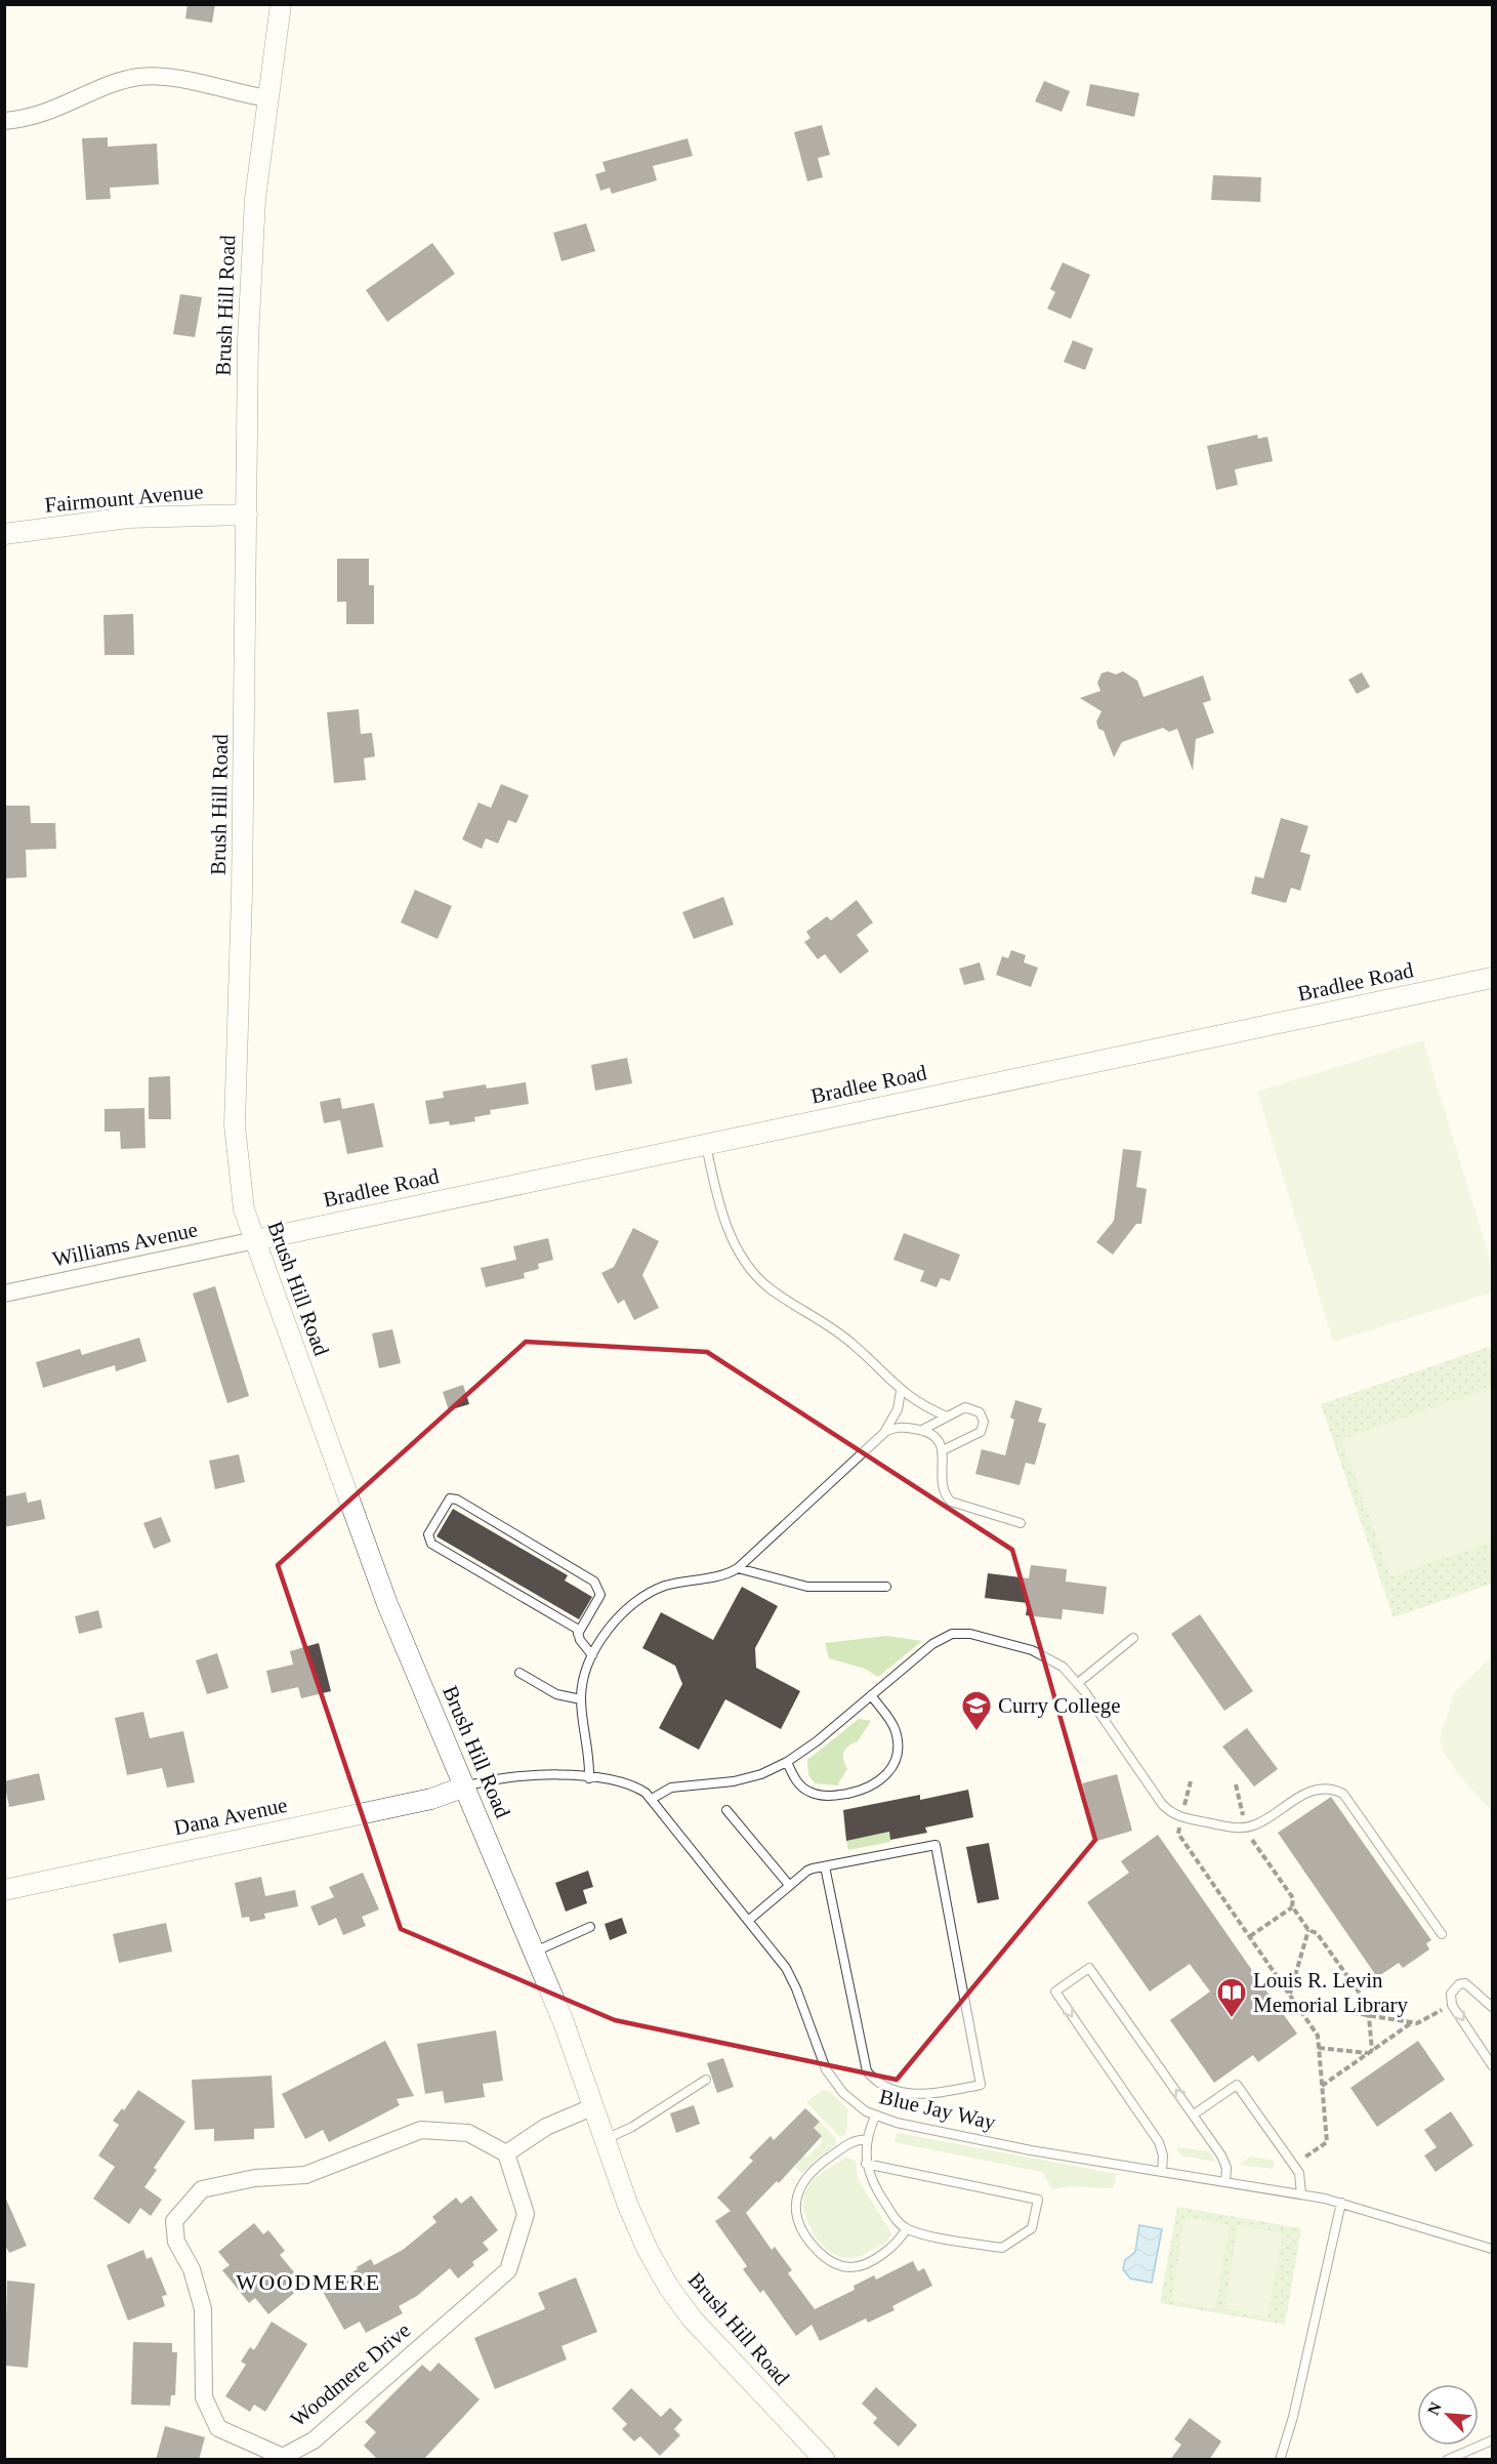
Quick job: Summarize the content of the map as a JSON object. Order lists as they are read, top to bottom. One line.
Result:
{"streets":{"street":["Brush Hill Road","Fairmount Avenue","Bradlee Road","Williams Avenue","Dana Avenue","Woodmere Drive"],"lane":["Blue Jay Way"]},"crossings":[["Brush Hill Road","Fairmount Avenue"],["Brush Hill Road","Bradlee Road"],["Brush Hill Road","Williams Avenue"],["Brush Hill Road","Dana Avenue"],["Brush Hill Road","Blue Jay Way"],["Bradlee Road","Williams Avenue"],["Dana Avenue","Blue Jay Way"]],"districts":["WOODMERE"],"places":{"school or university":["Curry College"],"library":["Louis R. Levin Memorial Library"]},"north":"top left"}
